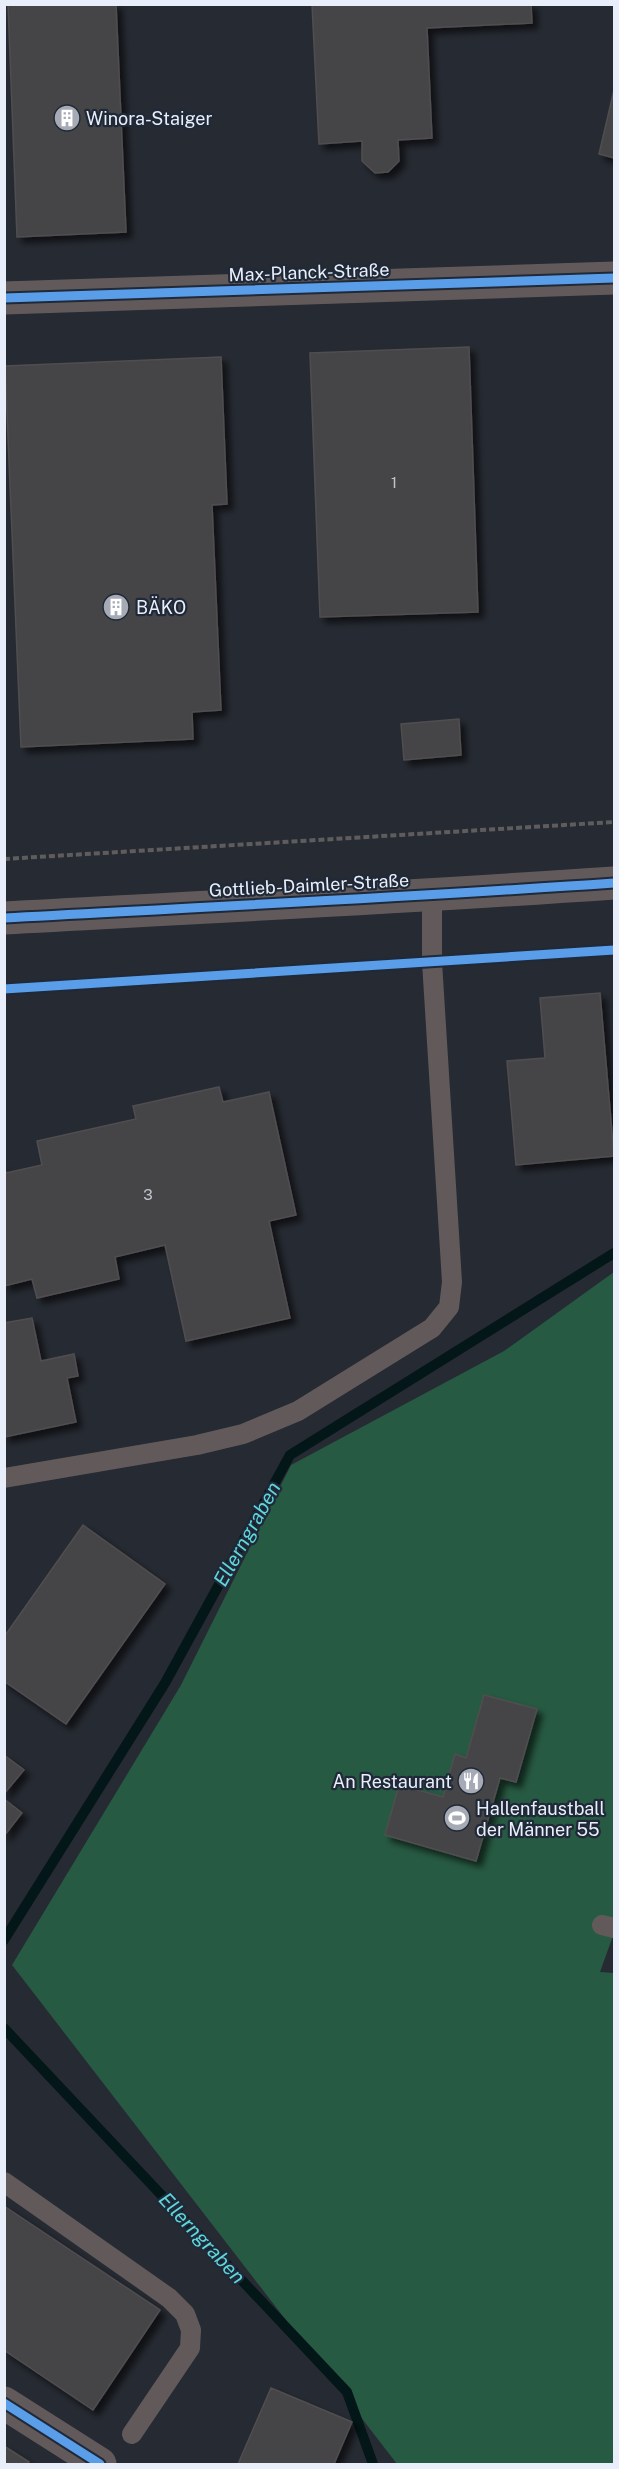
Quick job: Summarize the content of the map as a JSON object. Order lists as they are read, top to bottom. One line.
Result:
{"streets":{"street":["Max-Planck-Straße","Gottlieb-Daimler-Straße"]},"water":["Ellerngraben"],"places":{"building":["Winora-Staiger","BÄKO"],"restaurant":["An Restaurant"],"sports":["Hallenfaustball der Männer 55"]},"house_numbers":["1","3"]}
